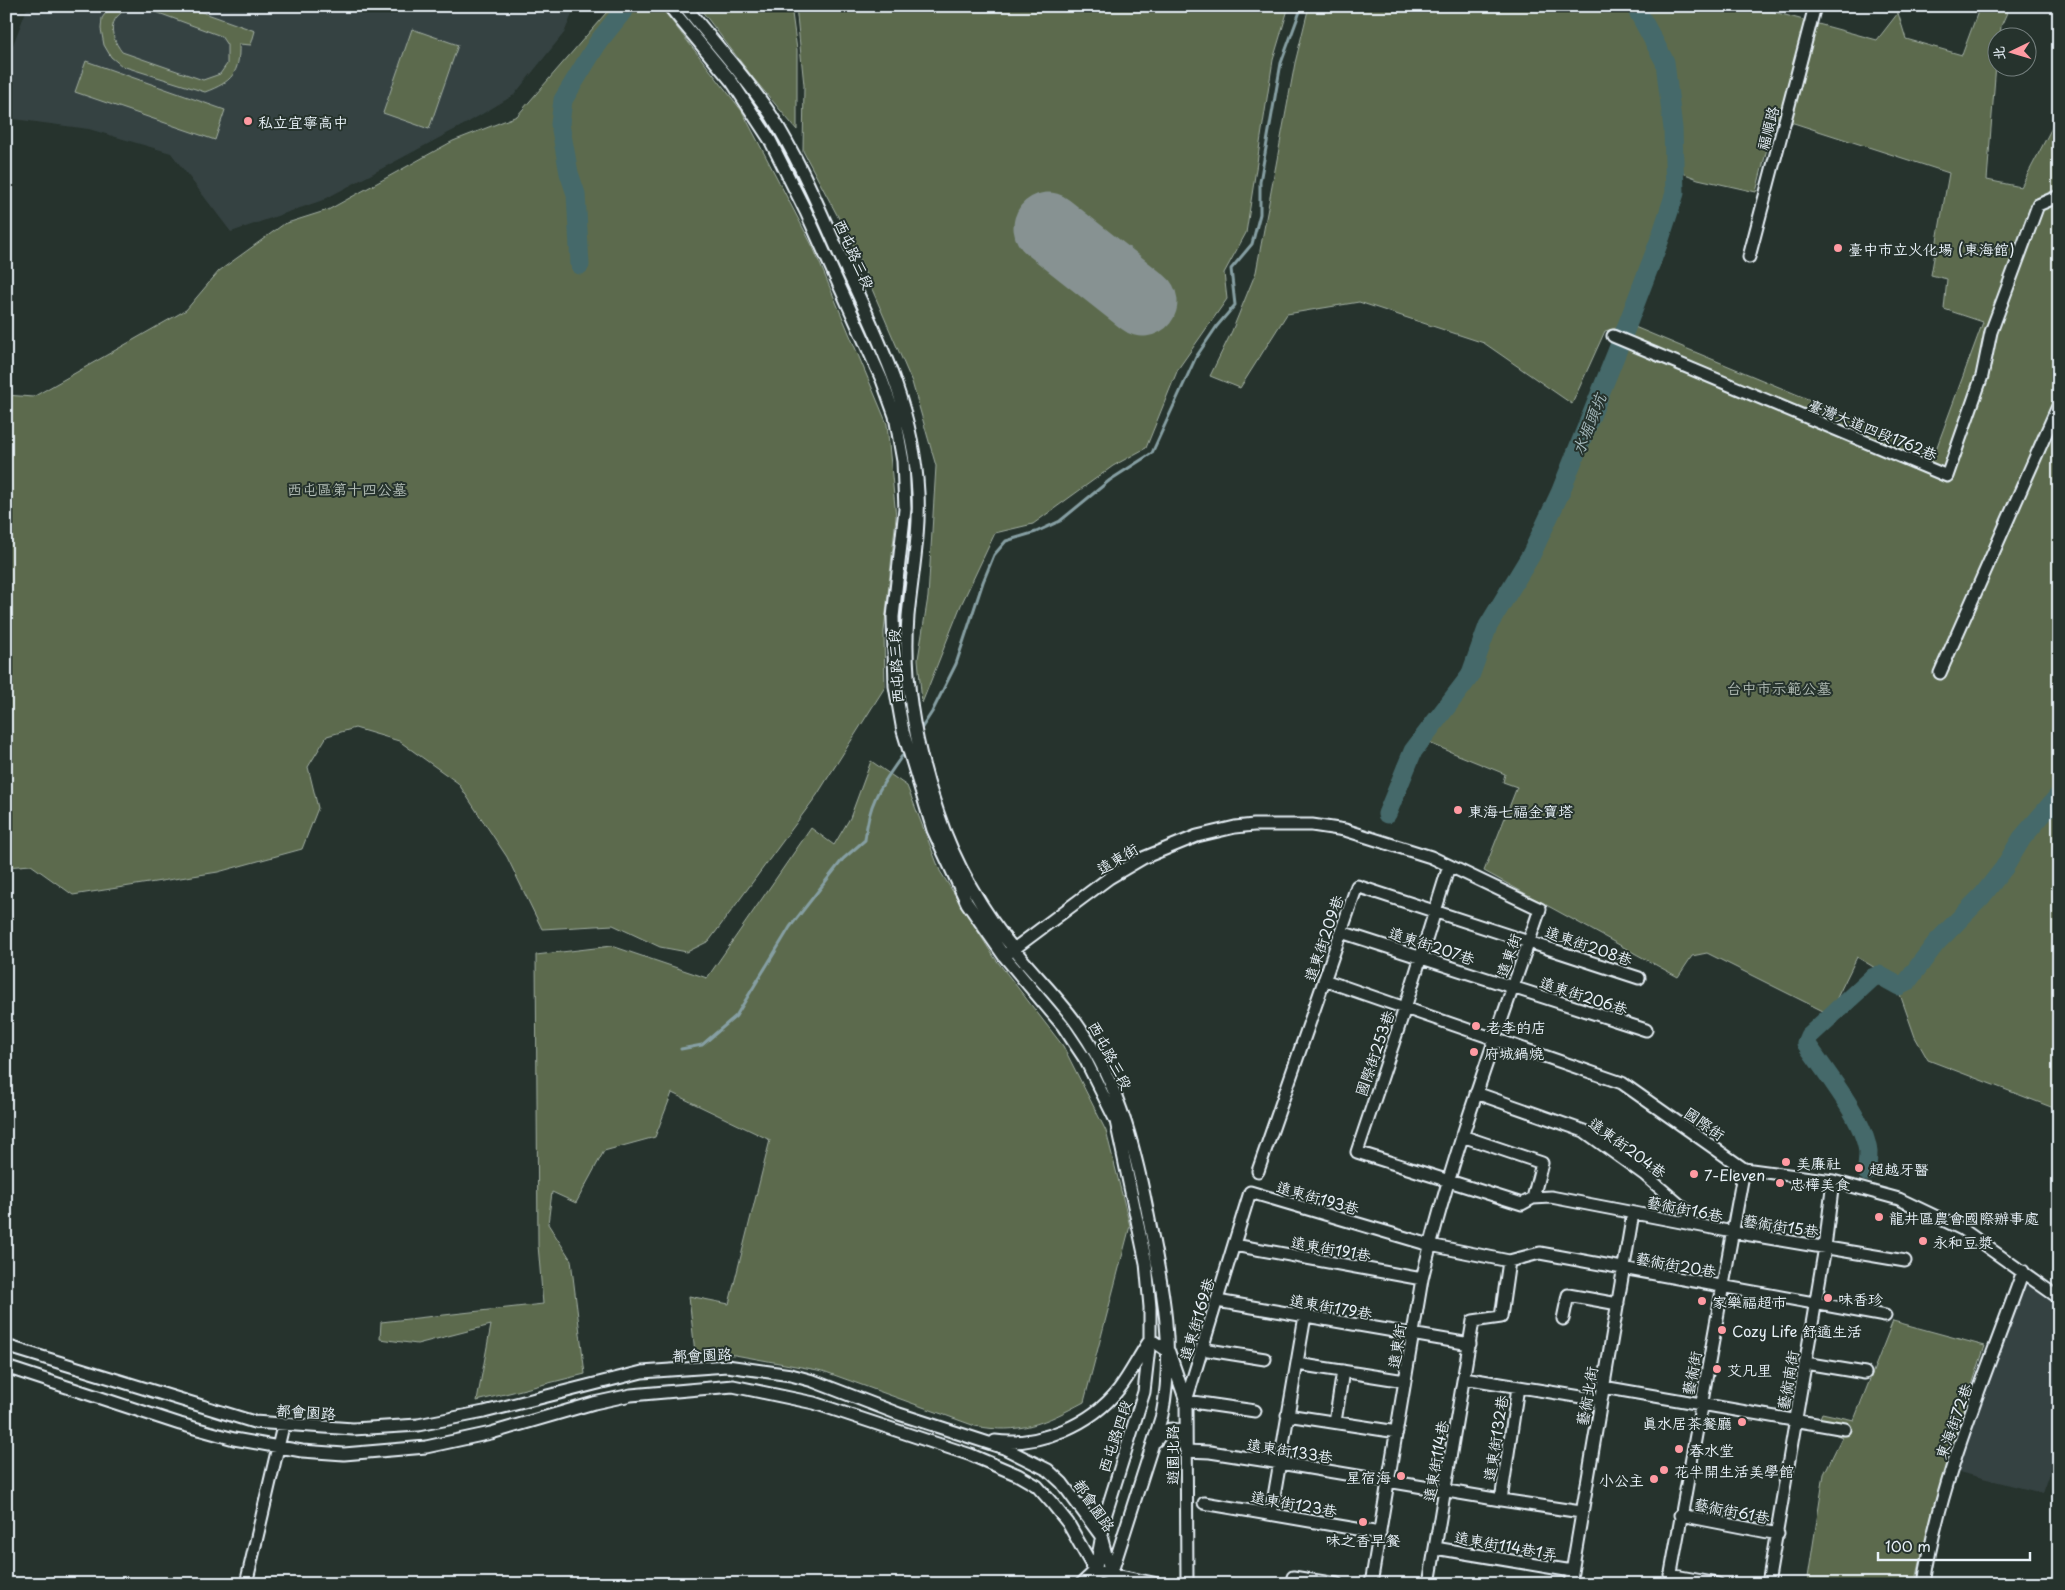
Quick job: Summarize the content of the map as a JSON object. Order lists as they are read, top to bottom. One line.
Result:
{"streets":{"street":["福順路","西屯路三段","臺灣大道四段1762巷","遠東街","遠東街209巷","遠東街207巷","遠東街208巷","遠東街206巷","國際街253巷","國際街","遠東街204巷","遠東街193巷","藝術街16巷","藝術街15巷","遠東街191巷","藝術街20巷","遠東街179巷","遠東街169巷","都會園路","藝術街","藝術南街","藝術北街","東海街72巷","西屯路四段","遠東街132巷","遠東街133巷","遊園北路","遠東街114巷","遠東街123巷","藝術街61巷","遠東街114巷1弄"]},"crossings":[["西屯路三段","遠東街"],["西屯路三段","西屯路四段"],["西屯路三段","遊園北路"],["遠東街","遠東街209巷"],["遠東街","遠東街207巷"],["遠東街","遠東街208巷"],["遠東街","遠東街206巷"],["遠東街","國際街253巷"],["遠東街","國際街"],["遠東街","遠東街204巷"],["遠東街","遠東街193巷"],["遠東街","遠東街191巷"],["遠東街","遠東街179巷"],["遠東街","遠東街132巷"],["遠東街","遠東街133巷"],["遠東街","遠東街123巷"],["遠東街209巷","遠東街207巷"],["遠東街209巷","遠東街208巷"],["遠東街209巷","國際街253巷"],["遠東街209巷","國際街"],["遠東街207巷","遠東街206巷"],["遠東街207巷","國際街253巷"],["國際街253巷","國際街"],["國際街","藝術街"],["國際街","藝術南街"],["國際街","東海街72巷"],["遠東街204巷","藝術街16巷"],["遠東街193巷","遠東街191巷"],["遠東街193巷","遠東街169巷"],["藝術街16巷","藝術街15巷"],["藝術街16巷","藝術街"],["藝術街16巷","藝術北街"],["藝術街15巷","藝術街"],["藝術街15巷","藝術南街"],["遠東街191巷","遠東街169巷"],["藝術街20巷","藝術街"],["藝術街20巷","藝術南街"],["藝術街20巷","藝術北街"],["藝術街20巷","遠東街114巷"],["遠東街179巷","遠東街169巷"],["遠東街179巷","遠東街114巷"],["遠東街169巷","遊園北路"],["都會園路","西屯路四段"],["藝術街","藝術街61巷"],["藝術南街","藝術街61巷"],["藝術北街","遠東街114巷1弄"],["遠東街132巷","遠東街133巷"],["遠東街132巷","遠東街114巷"],["遠東街133巷","遊園北路"],["遠東街114巷","遠東街114巷1弄"]],"water":["水堀頭坑"],"parks":["西屯區第十四公墓","台中市示範公墓"],"places":["私立宜寧高中","臺中市立火化場 (東海館)","東海七福金寶塔","老李的店","府城鍋燒","美廉社","超越牙醫","7-Eleven","忠樺美食","龍井區農會國際辦事處","永和豆漿","味香珍","家樂福超市","Cozy Life 舒適生活","艾凡里","真水居茶餐廳","春水堂","花半開生活美學館","星宿海","小公主","味之香早餐"],"scale_bar":"100 m","north":"left"}
